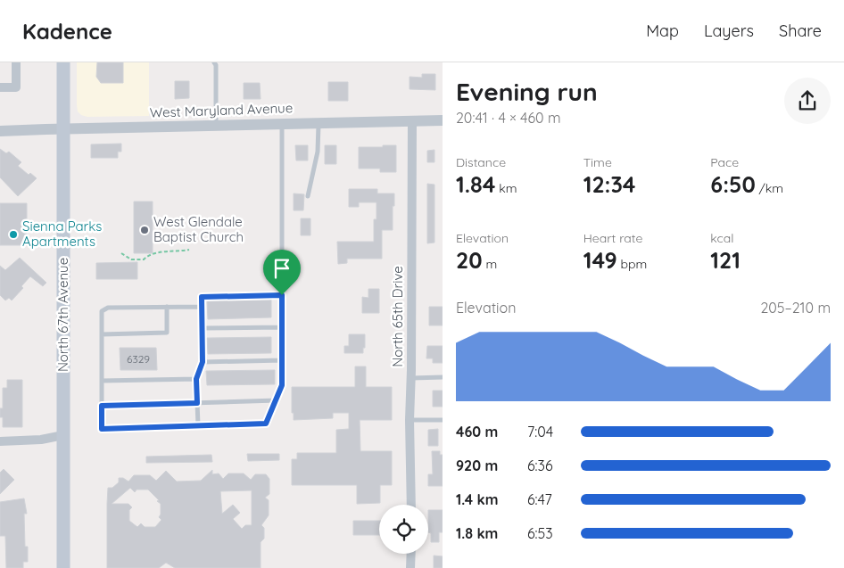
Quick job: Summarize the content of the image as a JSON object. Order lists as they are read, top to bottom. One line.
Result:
{"streets":{"main road":["North 67th Avenue"],"street":["West Maryland Avenue","North 65th Drive"]},"crossings":[["West Maryland Avenue","North 67th Avenue"],["West Maryland Avenue","North 65th Drive"]],"places":["West Glendale Baptist Church","Sienna Parks Apartments"],"house_numbers":["6329"],"page":{"header":"Kadence","nav":["Map","Layers","Share"],"heading":["Evening run","20:41 · 4 × 460 m"],"stats":[["Distance","1.84 km"],["Time","12:34"],["Pace","6:50 /km"],["Elevation","20 m"],["Heart rate","149 bpm"],["kcal","121"]],"chart":["Elevation","205–210 m"],"list":[{"name":"460 m","note":"7:04"},{"name":"920 m","note":"6:36"},{"name":"1.4 km","note":"6:47"},{"name":"1.8 km","note":"6:53"}]}}
